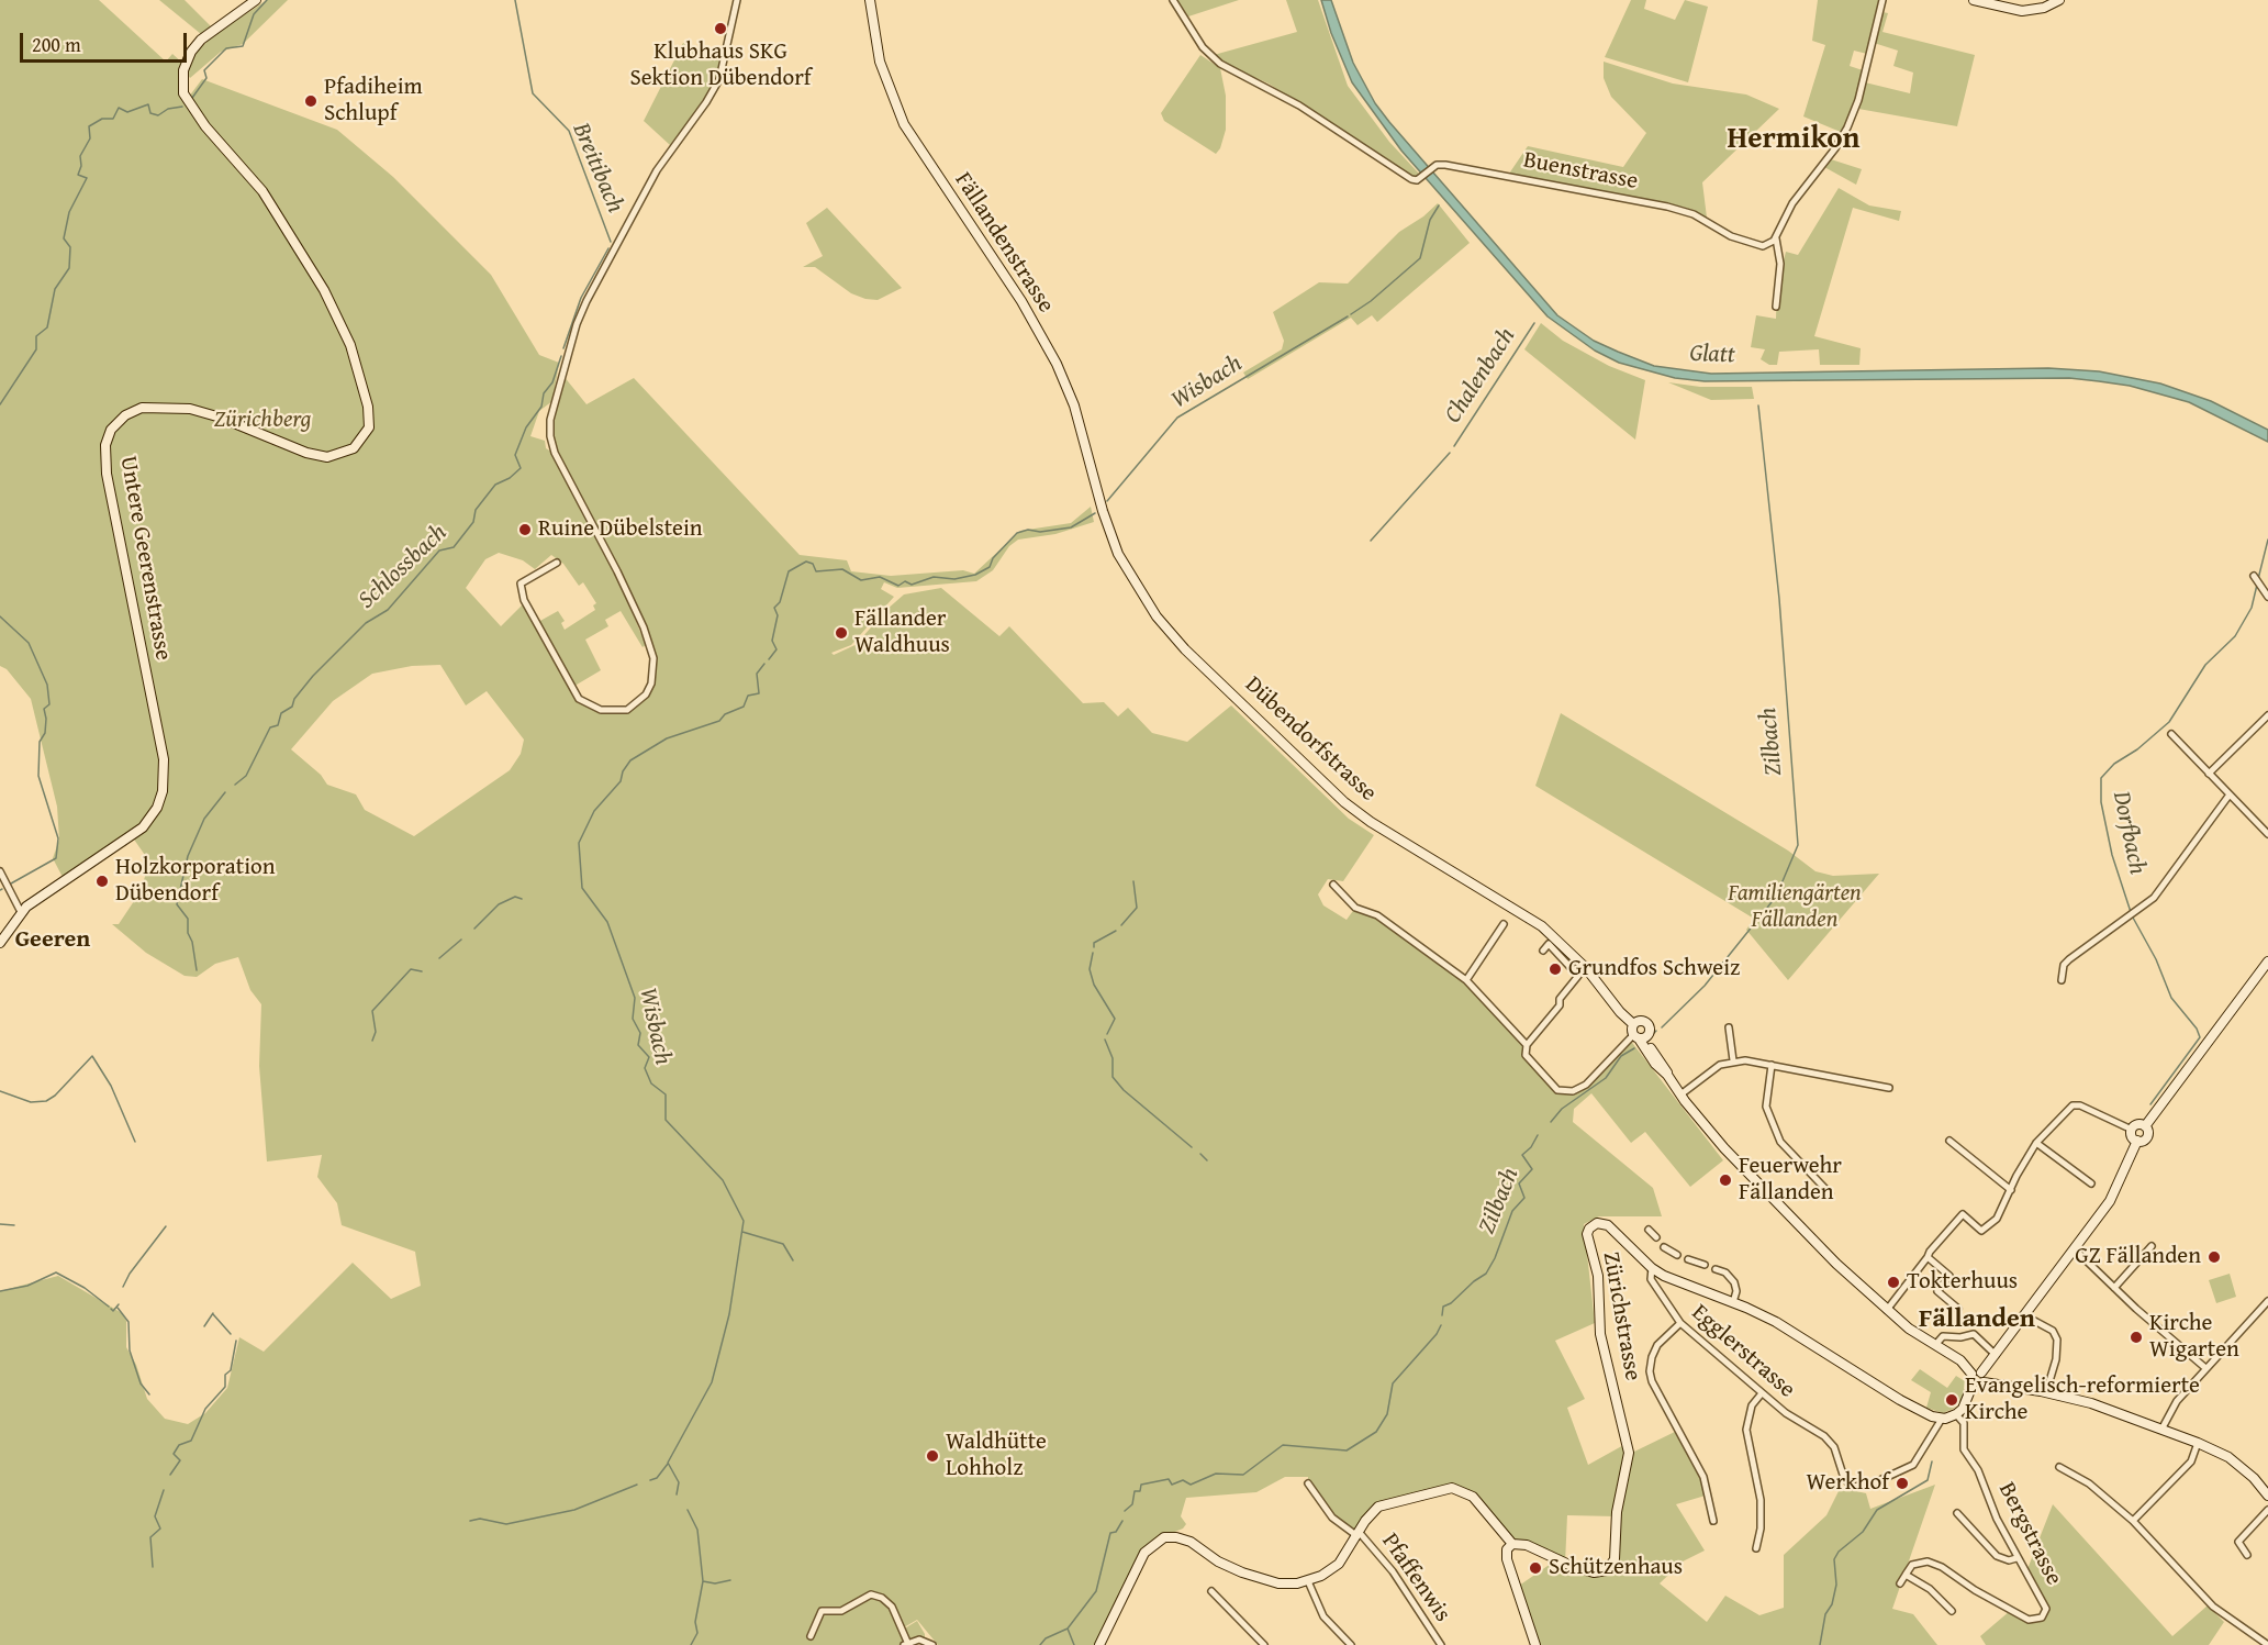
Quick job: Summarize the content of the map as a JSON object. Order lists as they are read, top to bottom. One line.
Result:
{"streets":{"main road":["Fällandenstrasse","Untere Geerenstrasse","Dübendorfstrasse","Zürichstrasse"],"street":["Buenstrasse","Egglerstrasse","Bergstrasse","Pfaffenwis"]},"crossings":[["Fällandenstrasse","Dübendorfstrasse"],["Zürichstrasse","Egglerstrasse"]],"districts":["Hermikon","Geeren","Fällanden"],"water":["Breitibach","Glatt","Chalenbach","Wisbach","Schlossbach","Zilbach","Dorfbach"],"parks":["Zürichberg","Familiengärten Fällanden"],"places":["Klubhaus SKG Sektion Dübendorf","Pfadiheim Schlupf","Ruine Dübelstein","Fällander Waldhuus","Holzkorporation Dübendorf","Grundfos Schweiz","Feuerwehr Fällanden","GZ Fällanden","Tokterhuus","Kirche Wigarten","Evangelisch-reformierte Kirche","Waldhütte Lohholz","Werkhof","Schützenhaus"],"scale_bar":"200 m"}
